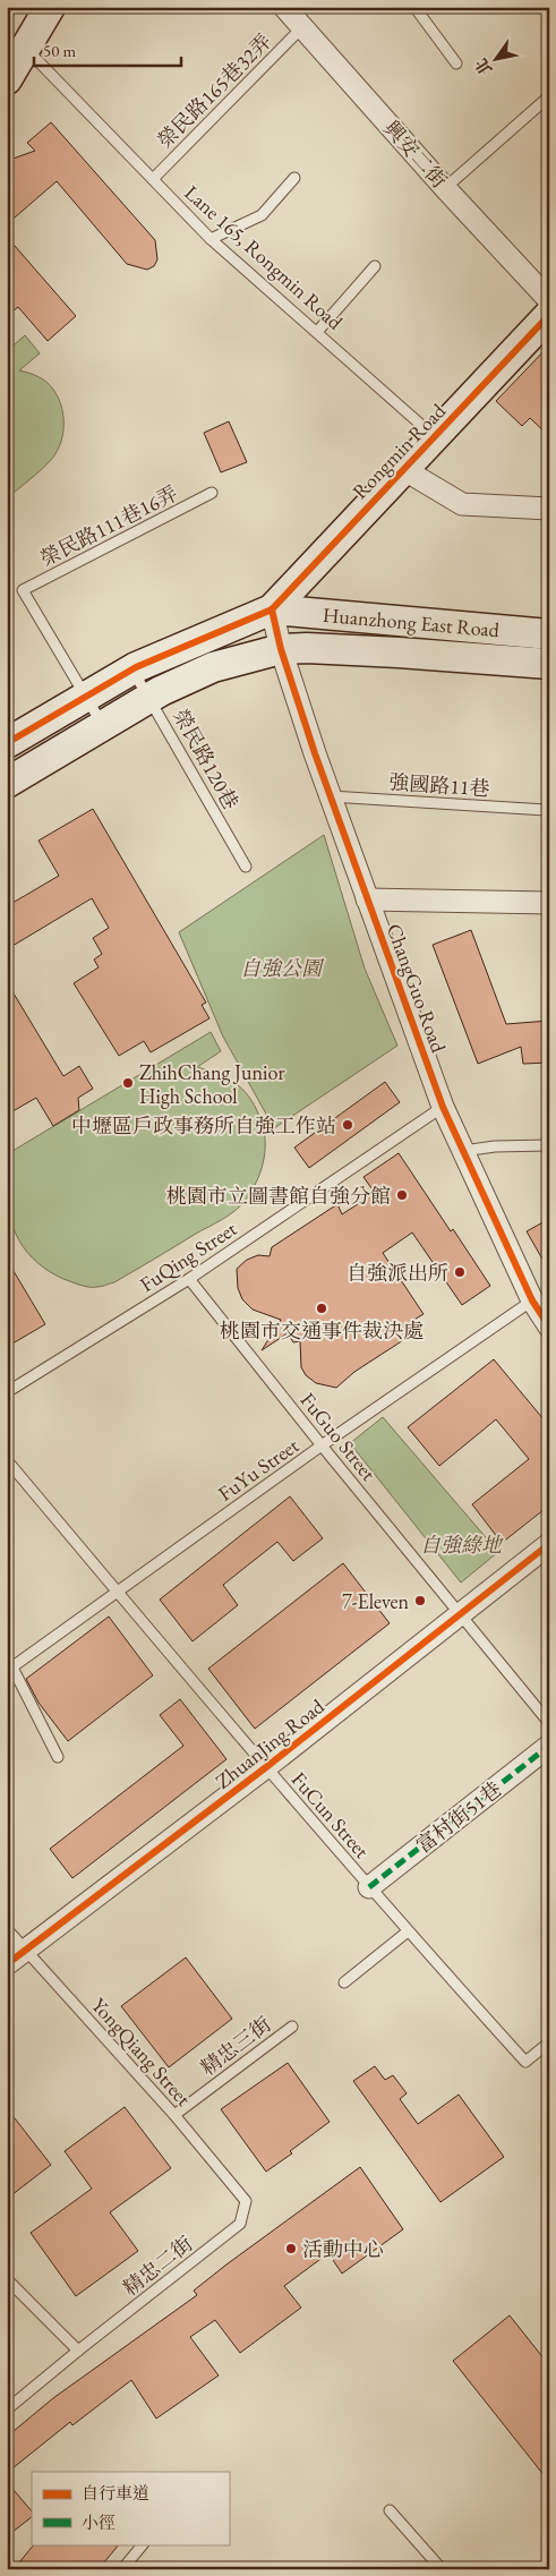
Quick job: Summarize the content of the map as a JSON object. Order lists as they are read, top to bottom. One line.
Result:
{"streets":{"street":["興安二街","Rongmin Road","Huanzhong East Road","ChangGuo Road","ZhuanJing Road","富村街51巷"],"lane":["榮民路165巷32弄","Lane 165, Rongmin Road","榮民路111巷16弄","榮民路120巷","強國路11巷","FuQing Street","FuGuo Street","FuYu Street","FuCun Street","精忠三街","YongQiang Street","精忠二街"]},"crossings":[["榮民路165巷32弄","興安二街"],["榮民路165巷32弄","Lane 165, Rongmin Road"],["Lane 165, Rongmin Road","Rongmin Road"],["Rongmin Road","榮民路111巷16弄"],["Rongmin Road","Huanzhong East Road"],["Rongmin Road","榮民路120巷"],["Huanzhong East Road","ChangGuo Road"],["強國路11巷","ChangGuo Road"],["ChangGuo Road","FuQing Street"],["ChangGuo Road","FuYu Street"],["FuQing Street","FuGuo Street"],["FuGuo Street","FuYu Street"],["FuGuo Street","ZhuanJing Road"],["FuYu Street","FuCun Street"],["ZhuanJing Road","FuCun Street"],["ZhuanJing Road","YongQiang Street"],["FuCun Street","富村街51巷"],["精忠三街","YongQiang Street"],["YongQiang Street","精忠二街"]],"parks":["自強公園","自強綠地"],"places":["ZhihChang Junior High School","中壢區戶政事務所自強工作站","桃園市立圖書館自強分館","自強派出所","桃園市交通事件裁決處","7-Eleven","活動中心"],"legend":["自行車道","小徑"],"scale_bar":"50 m","north":"bottom left"}
